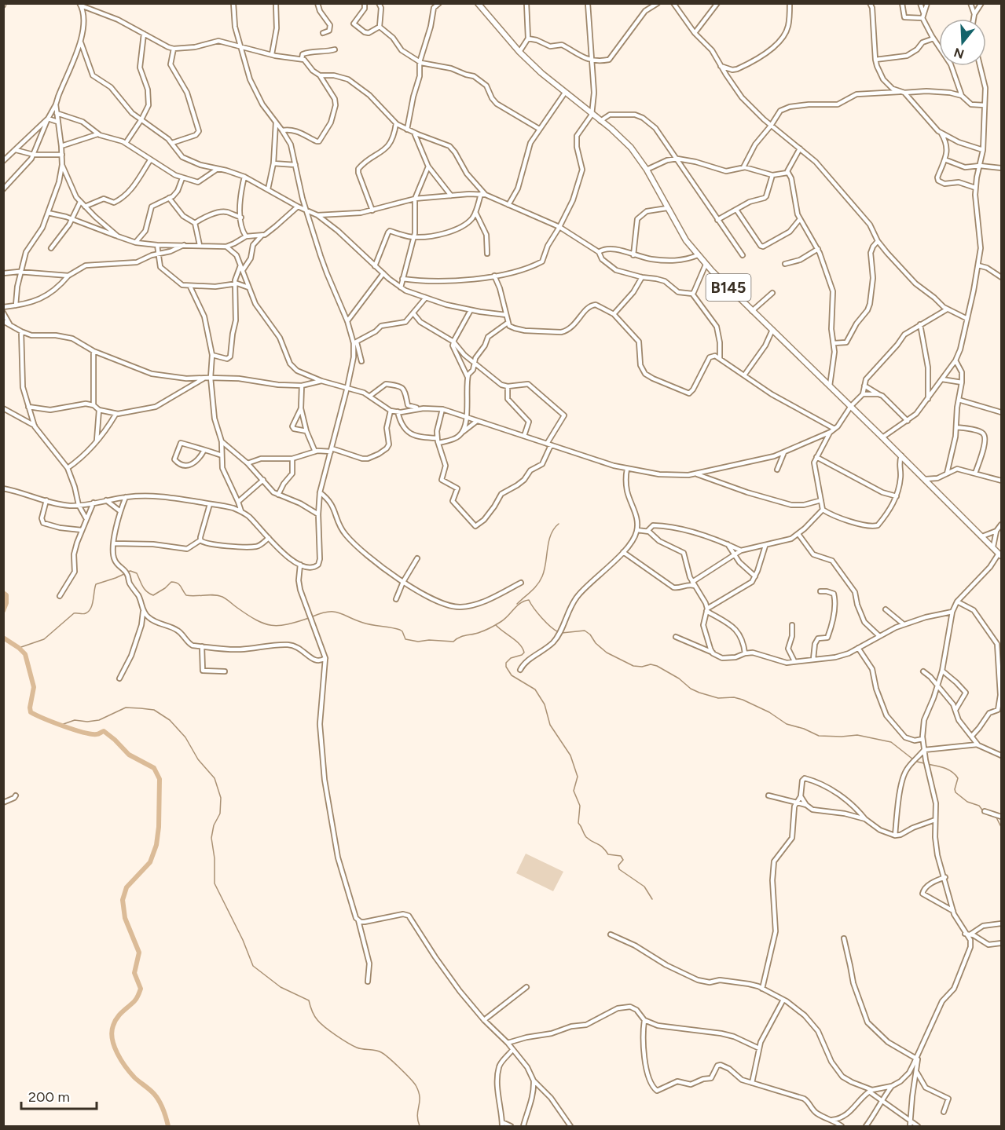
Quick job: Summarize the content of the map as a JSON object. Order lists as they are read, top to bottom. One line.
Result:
{"streets":{"main road":["B145"]},"scale_bar":"200 m","north":"bottom"}
